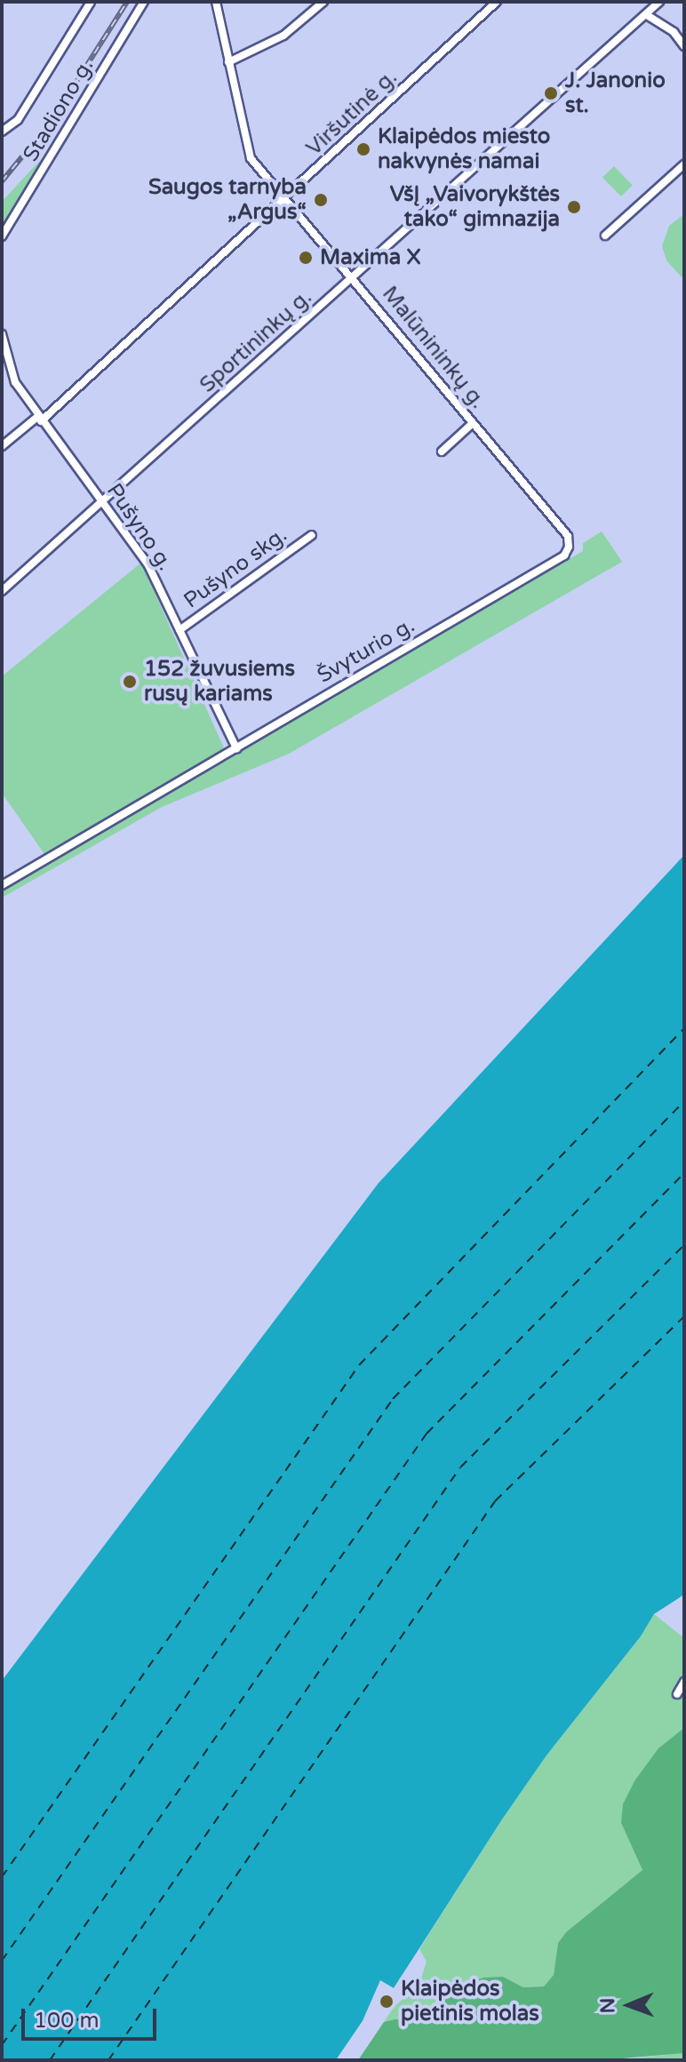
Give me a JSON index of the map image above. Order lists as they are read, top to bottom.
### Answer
{
  "streets": {
    "street": [
      "Stadiono g.",
      "Viršutinė g.",
      "Sportininkų g.",
      "Malūnininkų g.",
      "Pušyno g.",
      "Pušyno skg.",
      "Švyturio g."
    ]
  },
  "crossings": [
    ["Viršutinė g.", "Malūnininkų g."],
    ["Viršutinė g.", "Pušyno g."],
    ["Sportininkų g.", "Malūnininkų g."],
    ["Sportininkų g.", "Pušyno g."],
    ["Malūnininkų g.", "Švyturio g."],
    ["Pušyno g.", "Pušyno skg."],
    ["Pušyno g.", "Švyturio g."]
  ],
  "places": [
    "J. Janonio st.",
    "Klaipėdos miesto nakvynės namai",
    "Saugos tarnyba „Argus“",
    "VšĮ „Vaivorykštės tako“ gimnazija",
    "Maxima X",
    "152 žuvusiems rusų kariams",
    "Klaipėdos pietinis molas"
  ],
  "scale_bar": "100 m",
  "north": "left"
}
